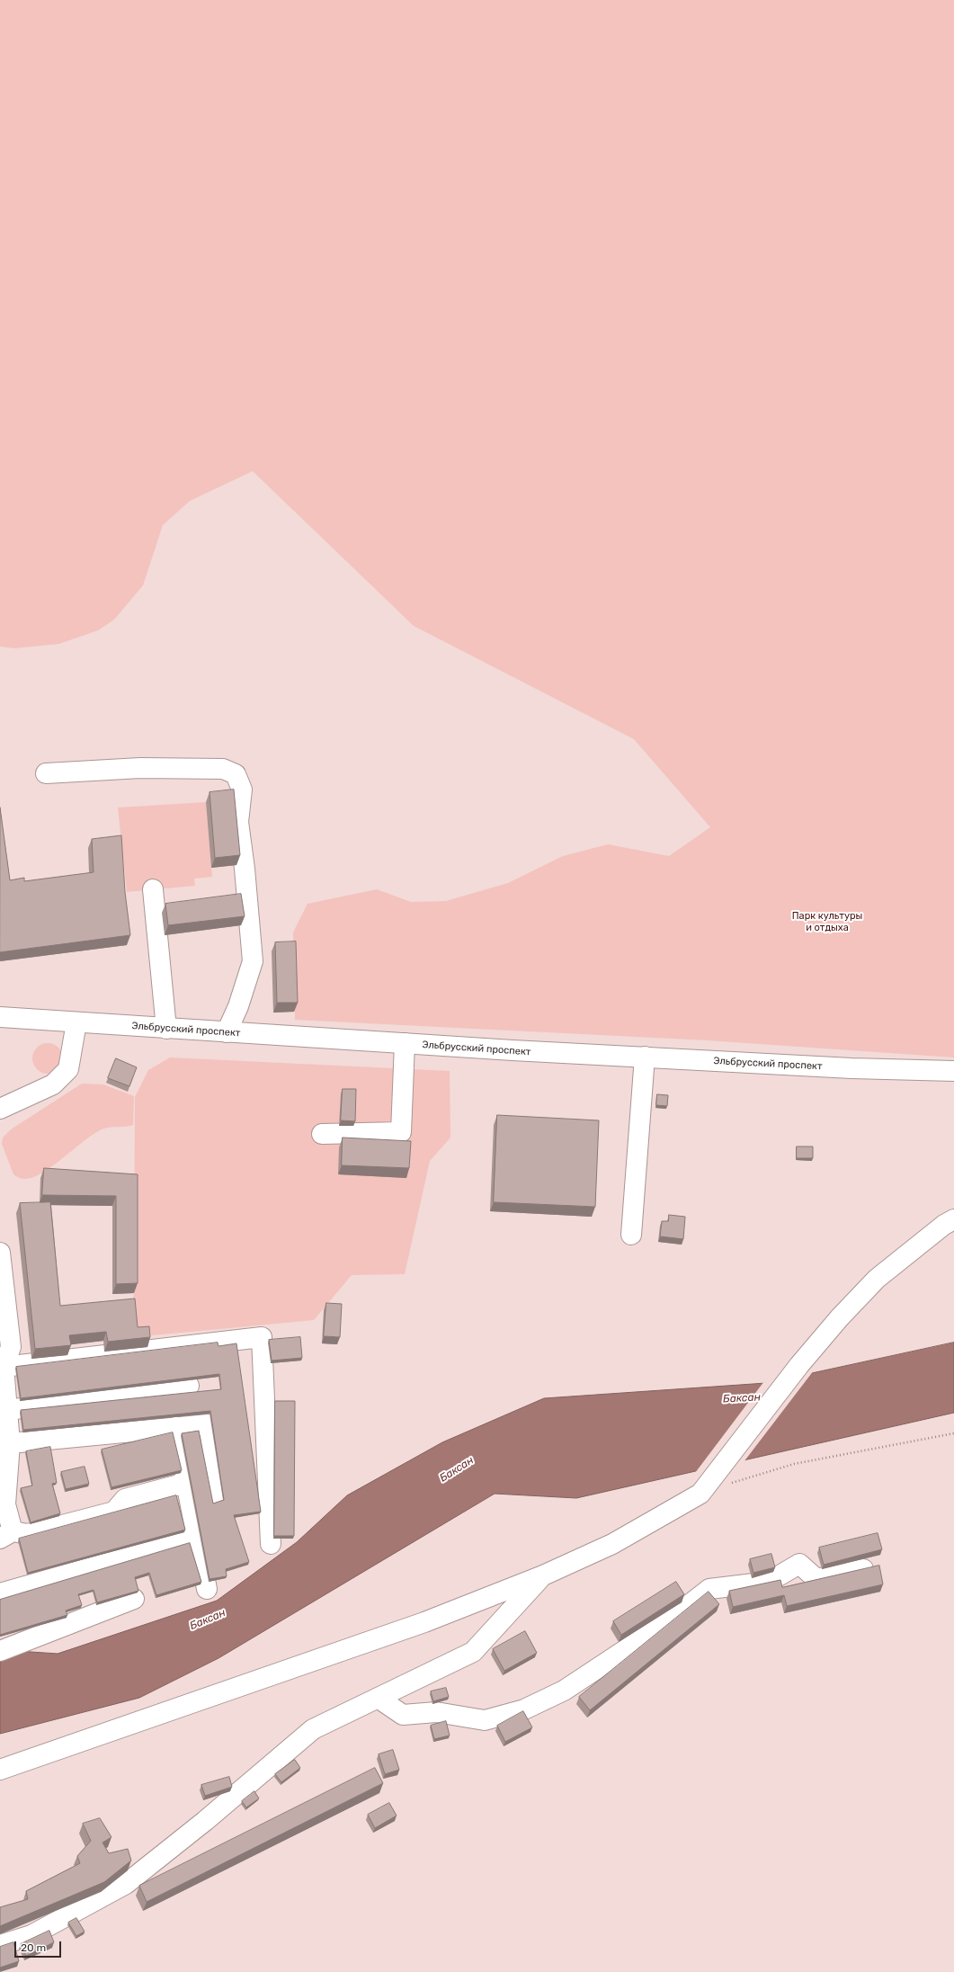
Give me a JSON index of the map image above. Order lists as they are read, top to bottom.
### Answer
{
  "streets": {
    "street": ["Эльбрусский проспект"]
  },
  "water": ["Баксан"],
  "parks": ["Парк культуры и отдыха"],
  "scale_bar": "20 m"
}
